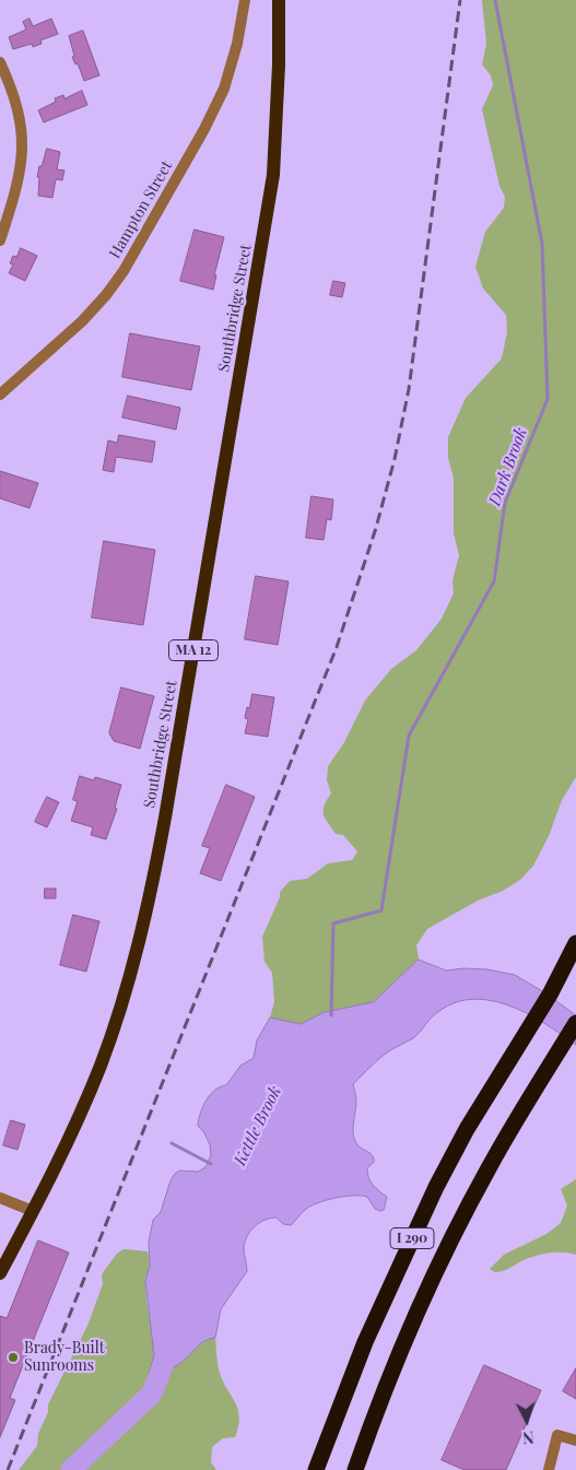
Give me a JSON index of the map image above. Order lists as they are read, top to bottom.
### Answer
{
  "streets": {
    "highway": ["I 290"],
    "main road": ["Southbridge Street", "MA 12"],
    "street": ["Hampton Street"]
  },
  "water": ["Dark Brook", "Kettle Brook"],
  "places": ["Brady-Built Sunrooms"],
  "north": "bottom"
}
